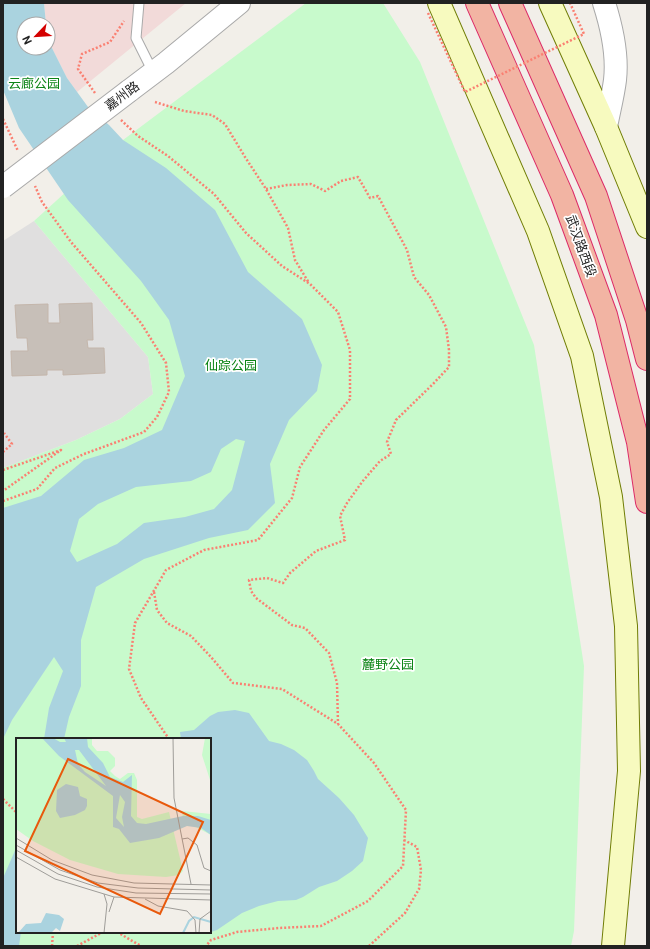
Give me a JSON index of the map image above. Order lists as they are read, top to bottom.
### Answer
{
  "streets": {
    "highway": ["武汉路西段"],
    "street": ["嘉州路"]
  },
  "parks": ["云廊公园", "仙踪公园", "麓野公园"],
  "north": "bottom left"
}
